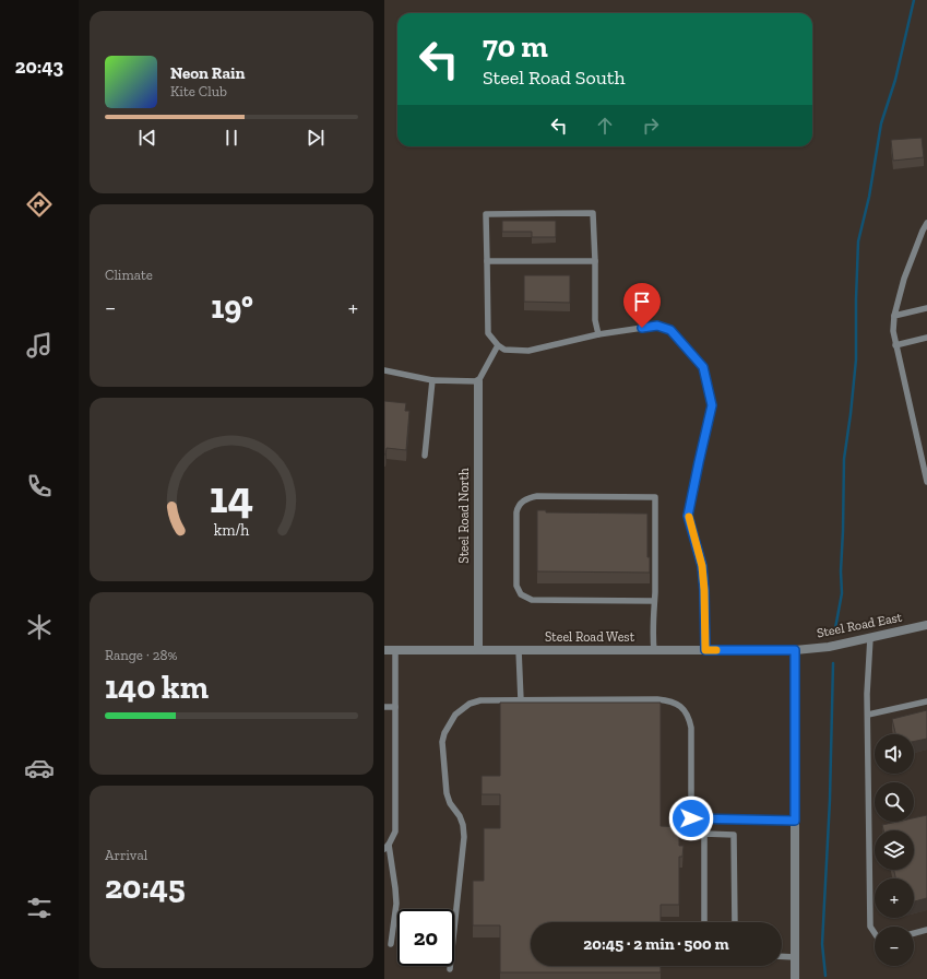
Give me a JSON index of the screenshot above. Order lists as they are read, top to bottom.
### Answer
{
  "streets": {
    "street": ["Steel Road North", "Steel Road East", "Steel Road West"]
  },
  "crossings": [
    ["Steel Road North", "Steel Road West"],
    ["Steel Road East", "Steel Road West"]
  ],
  "page": {
    "tabs": "20:43",
    "turn": ["70 m", "Steel Road South"],
    "song": ["Neon Rain", "Kite Club"],
    "tile": [
      "Climate",
      ["Range · 28%", "140 km"],
      ["Arrival", "20:45"]
    ],
    "heat": ["−", "19°", "+"],
    "map_buttons": ["+", "−"],
    "limit": "20",
    "trip": "20:45 · 2 min · 500 m",
    "gauge": ["14", "km/h"]
  }
}
